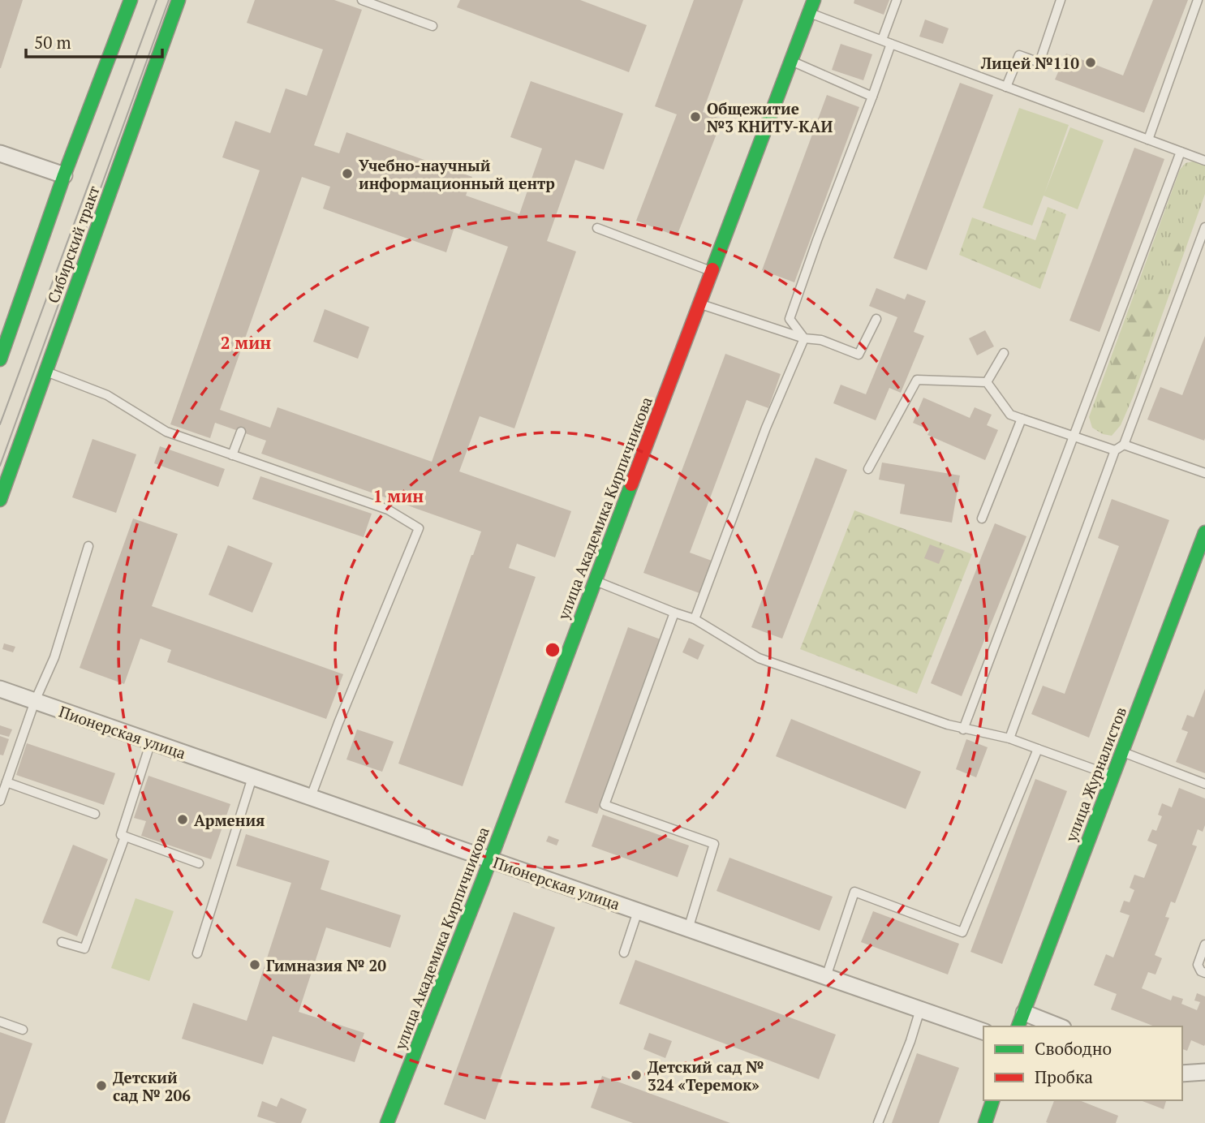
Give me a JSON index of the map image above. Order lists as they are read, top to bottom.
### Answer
{
  "streets": {
    "street": [
      "Сибирский тракт",
      "улица Академика Кирпичникова",
      "Пионерская улица",
      "улица Журналистов"
    ]
  },
  "crossings": [
    ["улица Академика Кирпичникова", "Пионерская улица"]
  ],
  "places": [
    "Лицей №110",
    "Общежитие №3 КНИТУ-КАИ",
    "Учебно-научный информационный центр",
    "Армения",
    "Гимназия № 20",
    "Детский сад № 324 «Теремок»",
    "Детский сад № 206"
  ],
  "legend": ["Свободно", "Пробка"],
  "scale_bar": "50 m",
  "rings": ["2 мин", "1 мин"]
}
